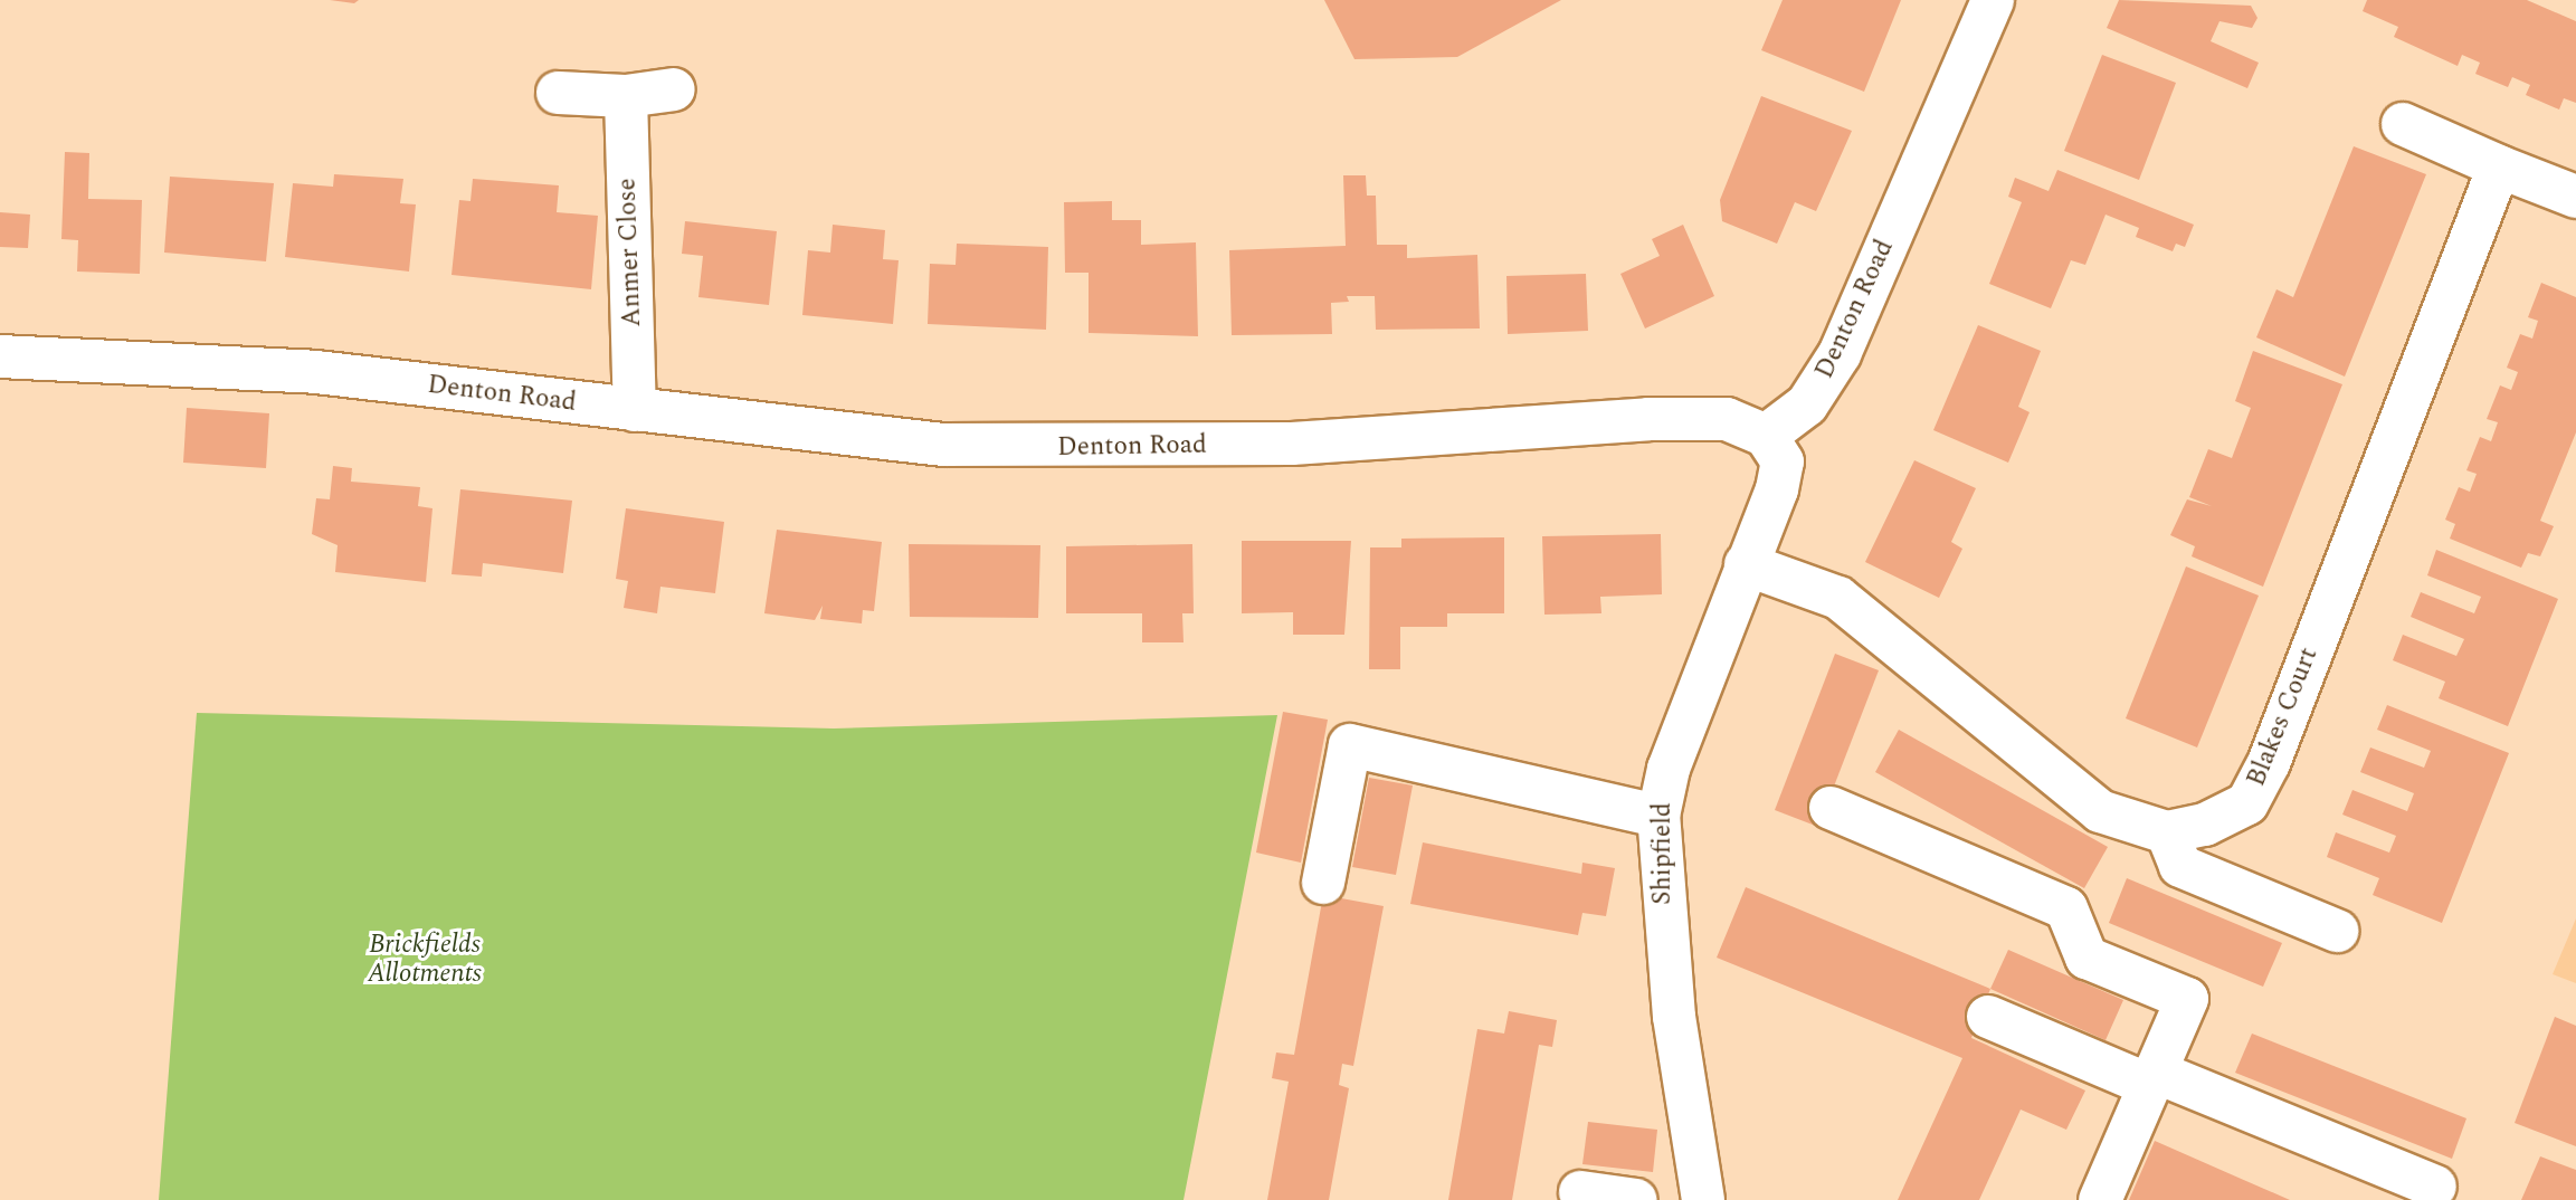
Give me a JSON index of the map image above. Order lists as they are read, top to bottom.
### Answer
{
  "streets": {
    "street": [
      "Anmer Close",
      "Denton Road",
      "Blakes Court",
      "Shipfield"
    ]
  },
  "crossings": [
    ["Anmer Close", "Denton Road"],
    ["Denton Road", "Shipfield"]
  ],
  "parks": ["Brickfields Allotments"]
}
